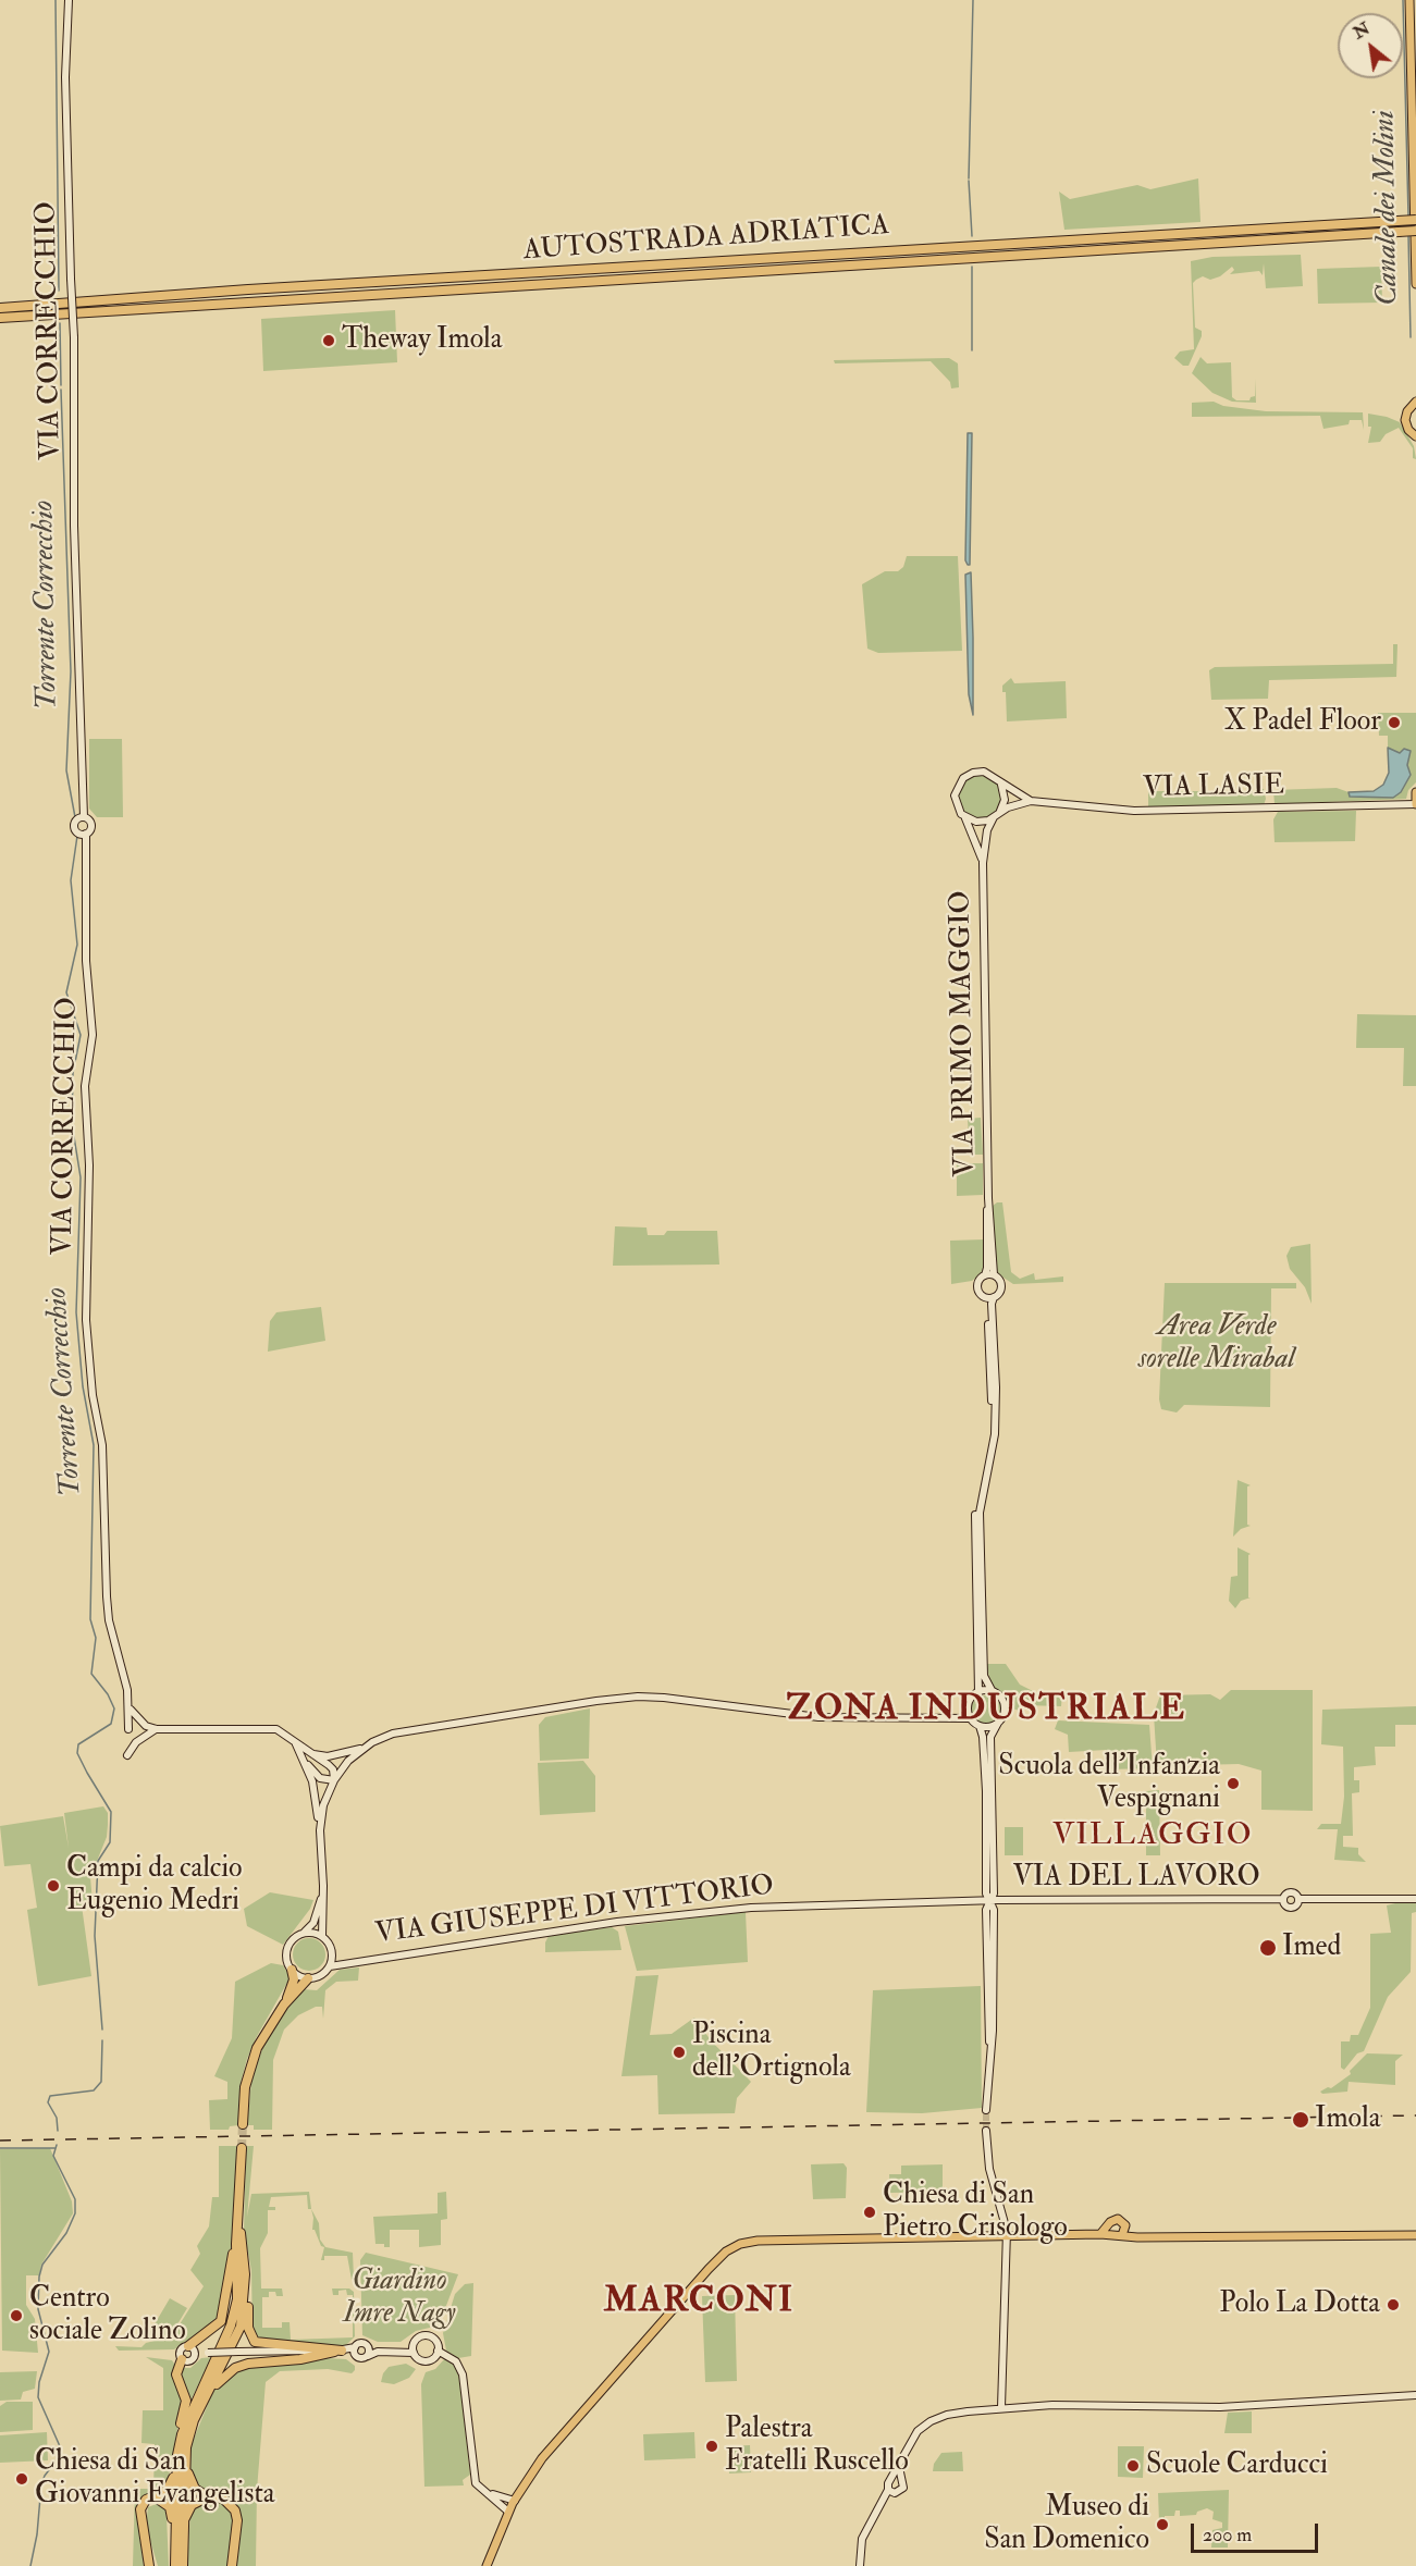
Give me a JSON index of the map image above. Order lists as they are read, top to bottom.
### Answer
{
  "streets": {
    "highway": ["AUTOSTRADA ADRIATICA"],
    "street": [
      "VIA CORRECCHIO",
      "VIA LASIE",
      "VIA PRIMO MAGGIO",
      "VIA DEL LAVORO",
      "VIA GIUSEPPE DI VITTORIO"
    ]
  },
  "crossings": [
    ["VIA LASIE", "VIA PRIMO MAGGIO"],
    ["VIA PRIMO MAGGIO", "VIA DEL LAVORO"],
    ["VIA PRIMO MAGGIO", "VIA GIUSEPPE DI VITTORIO"],
    ["VIA DEL LAVORO", "VIA GIUSEPPE DI VITTORIO"]
  ],
  "districts": ["ZONA INDUSTRIALE", "VILLAGGIO", "MARCONI"],
  "water": ["Canale dei Molini", "Torrente Correcchio"],
  "parks": ["Area Verde sorelle Mirabal", "Giardino Imre Nagy"],
  "places": [
    "Theway Imola",
    "X Padel Floor",
    "Scuola dell'Infanzia Vespignani",
    "Campi da calcio Eugenio Medri",
    "Imed",
    "Piscina dell'Ortignola",
    "Imola",
    "Chiesa di San Pietro Crisologo",
    "Polo La Dotta",
    "Centro sociale Zolino",
    "Palestra Fratelli Ruscello",
    "Scuole Carducci",
    "Chiesa di San Giovanni Evangelista",
    "Museo di San Domenico"
  ],
  "scale_bar": "200 m",
  "north": "top left"
}
